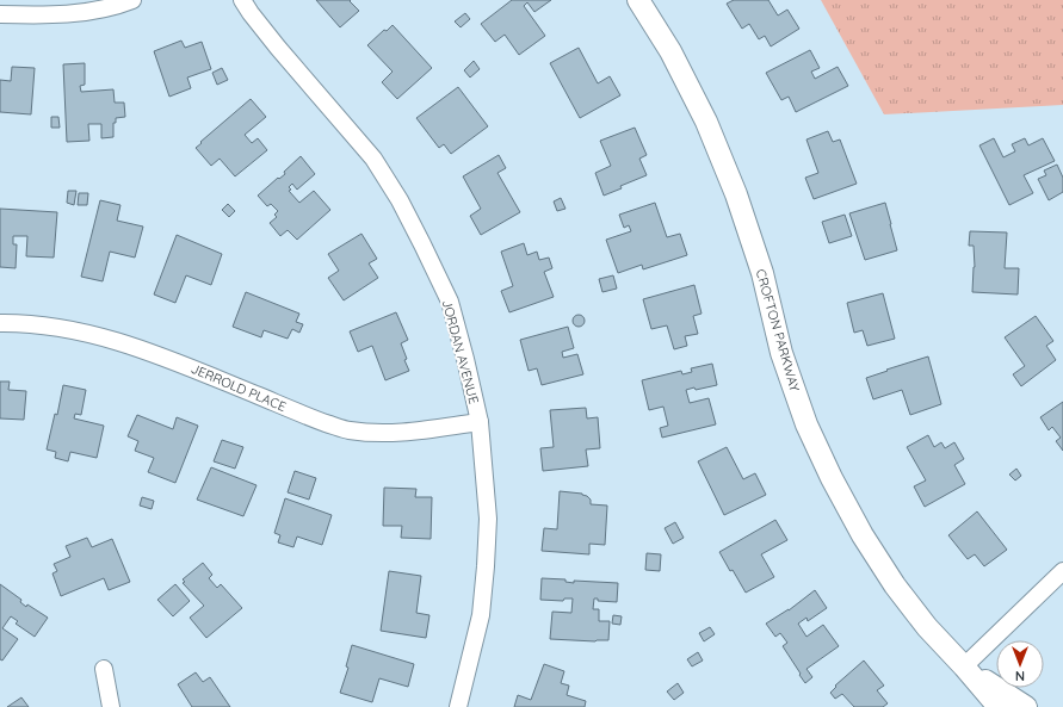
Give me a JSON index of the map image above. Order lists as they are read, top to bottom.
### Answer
{
  "streets": {
    "street": ["CROFTON PARKWAY", "JORDAN AVENUE", "JERROLD PLACE"]
  },
  "crossings": [
    ["JORDAN AVENUE", "JERROLD PLACE"]
  ],
  "north": "bottom"
}
